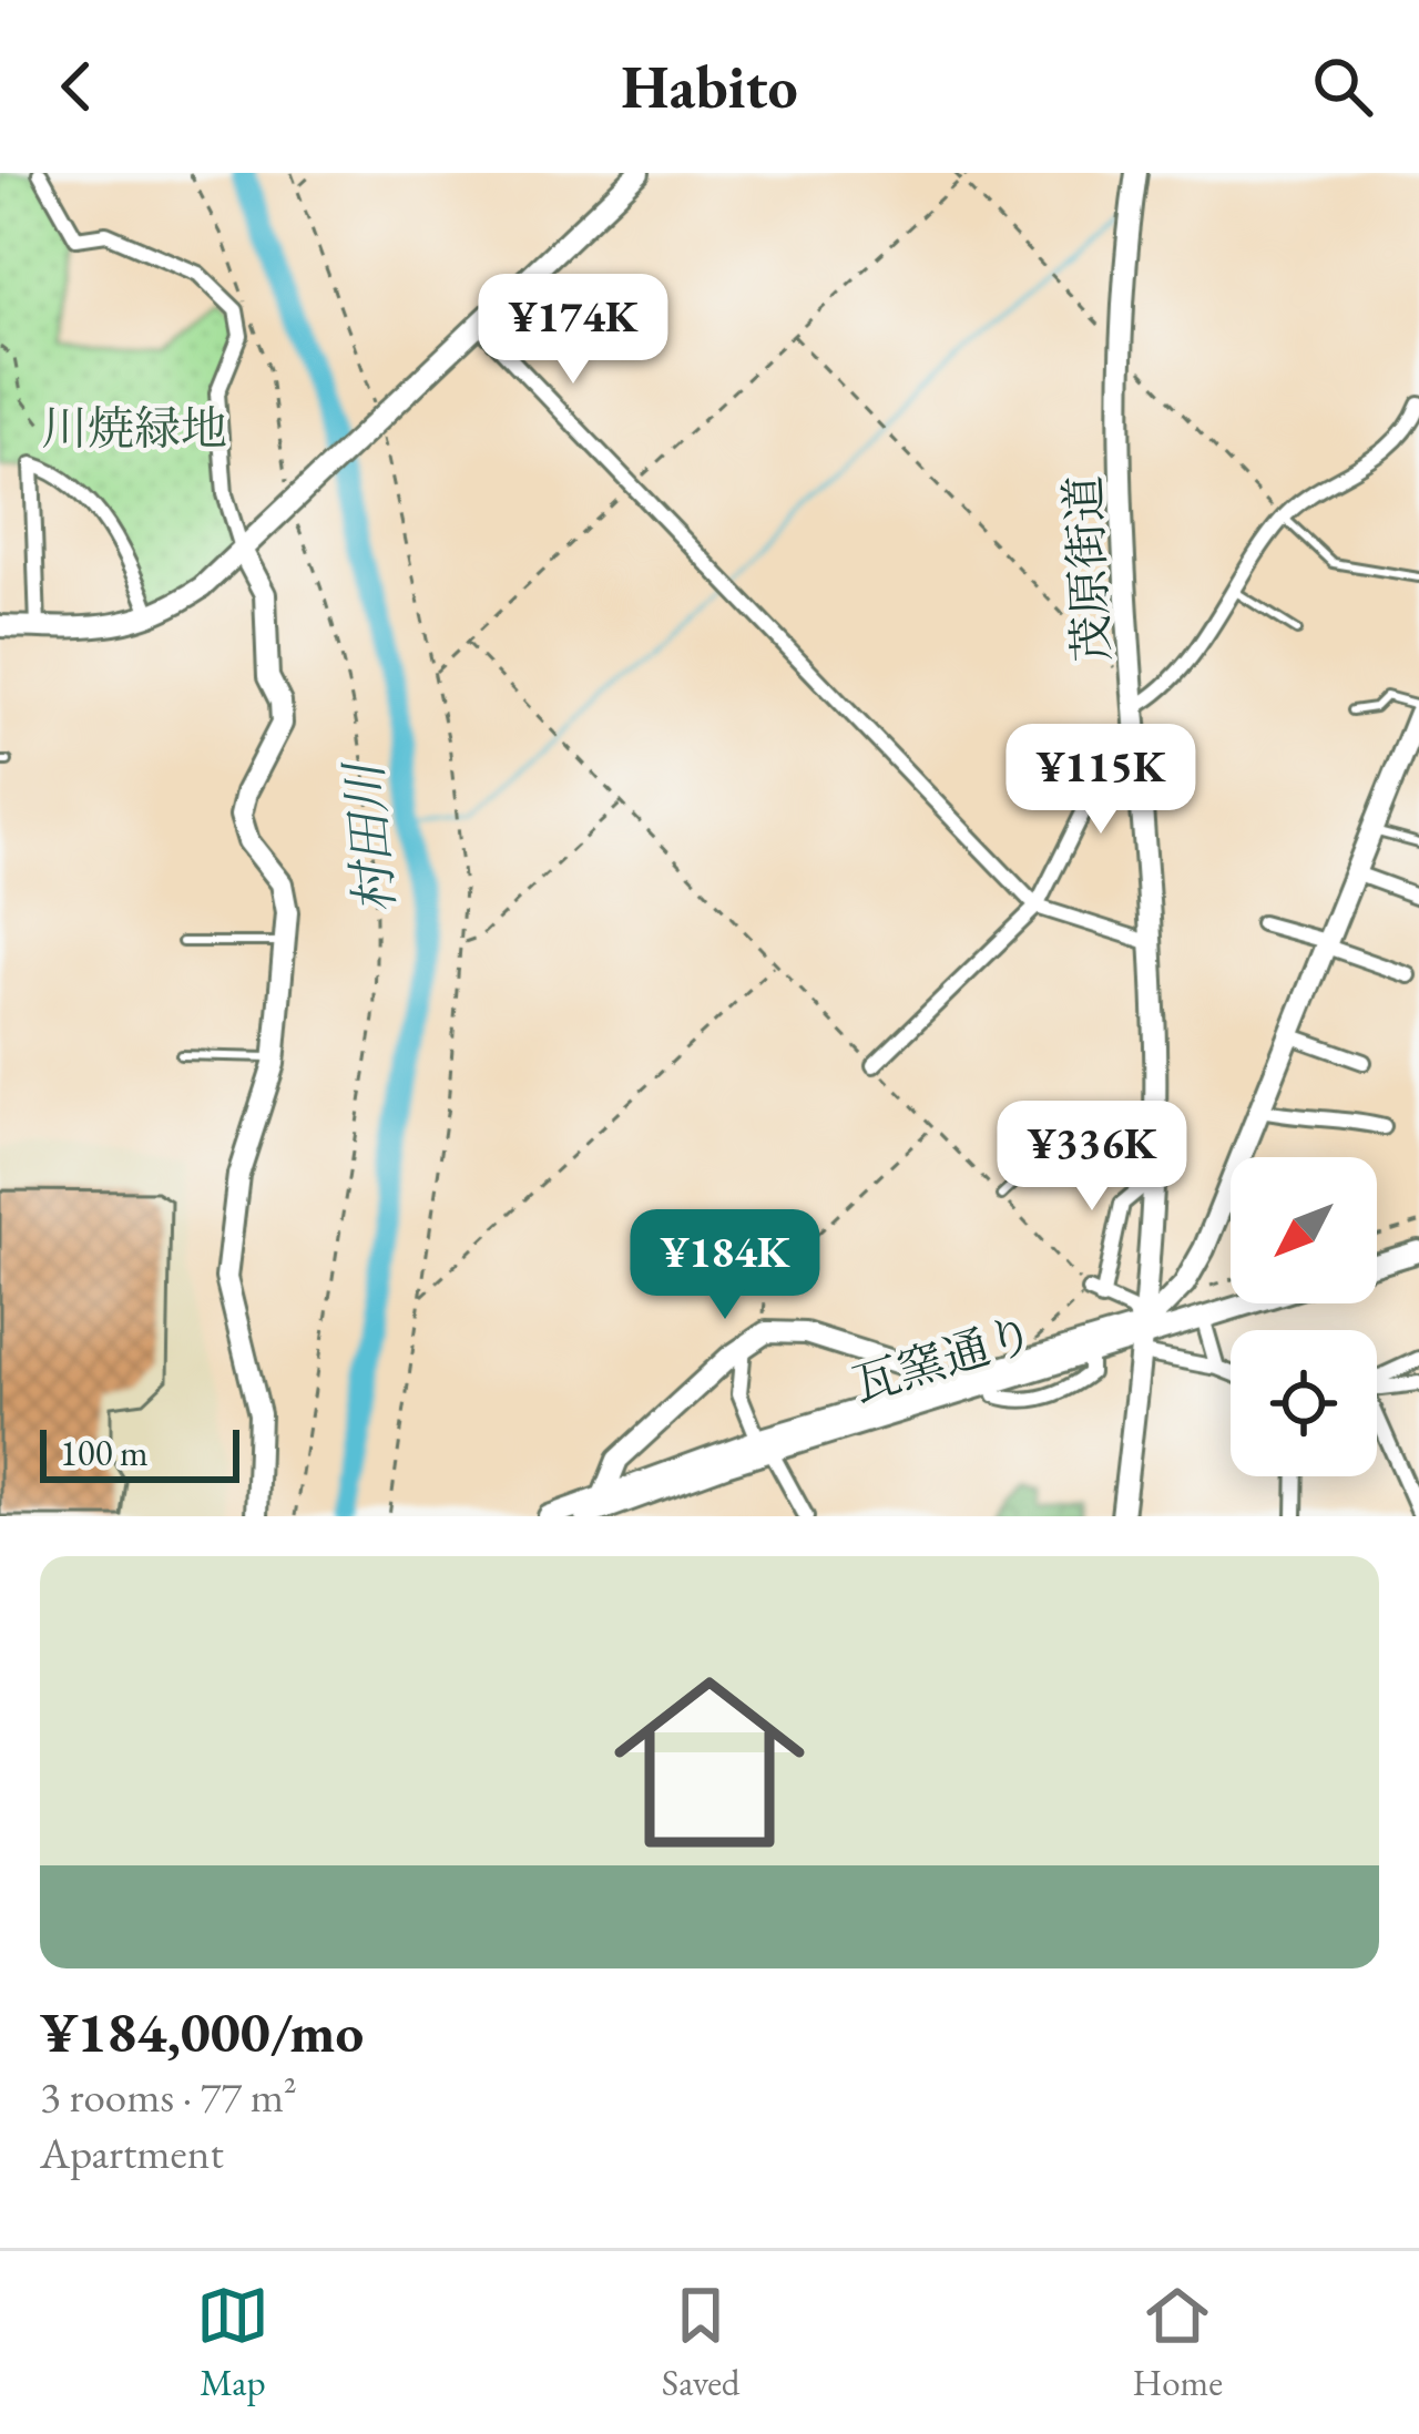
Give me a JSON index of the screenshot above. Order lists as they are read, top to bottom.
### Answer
{
  "streets": {
    "street": ["茂原街道", "瓦窯通り"]
  },
  "crossings": [
    ["茂原街道", "瓦窯通り"]
  ],
  "water": ["村田川"],
  "parks": ["川焼緑地"],
  "scale_bar": "100 m",
  "north": "bottom left",
  "page": {
    "header": "Habito",
    "price": [
      "¥174K",
      "¥115K",
      "¥336K",
      "¥184K"
    ],
    "scale": "100 m",
    "list": [
      {
        "name": "¥184,000/mo",
        "note": "3 rooms · 77 m² · Apartment"
      }
    ],
    "tabs": ["Map", "Saved", "Home"]
  }
}
